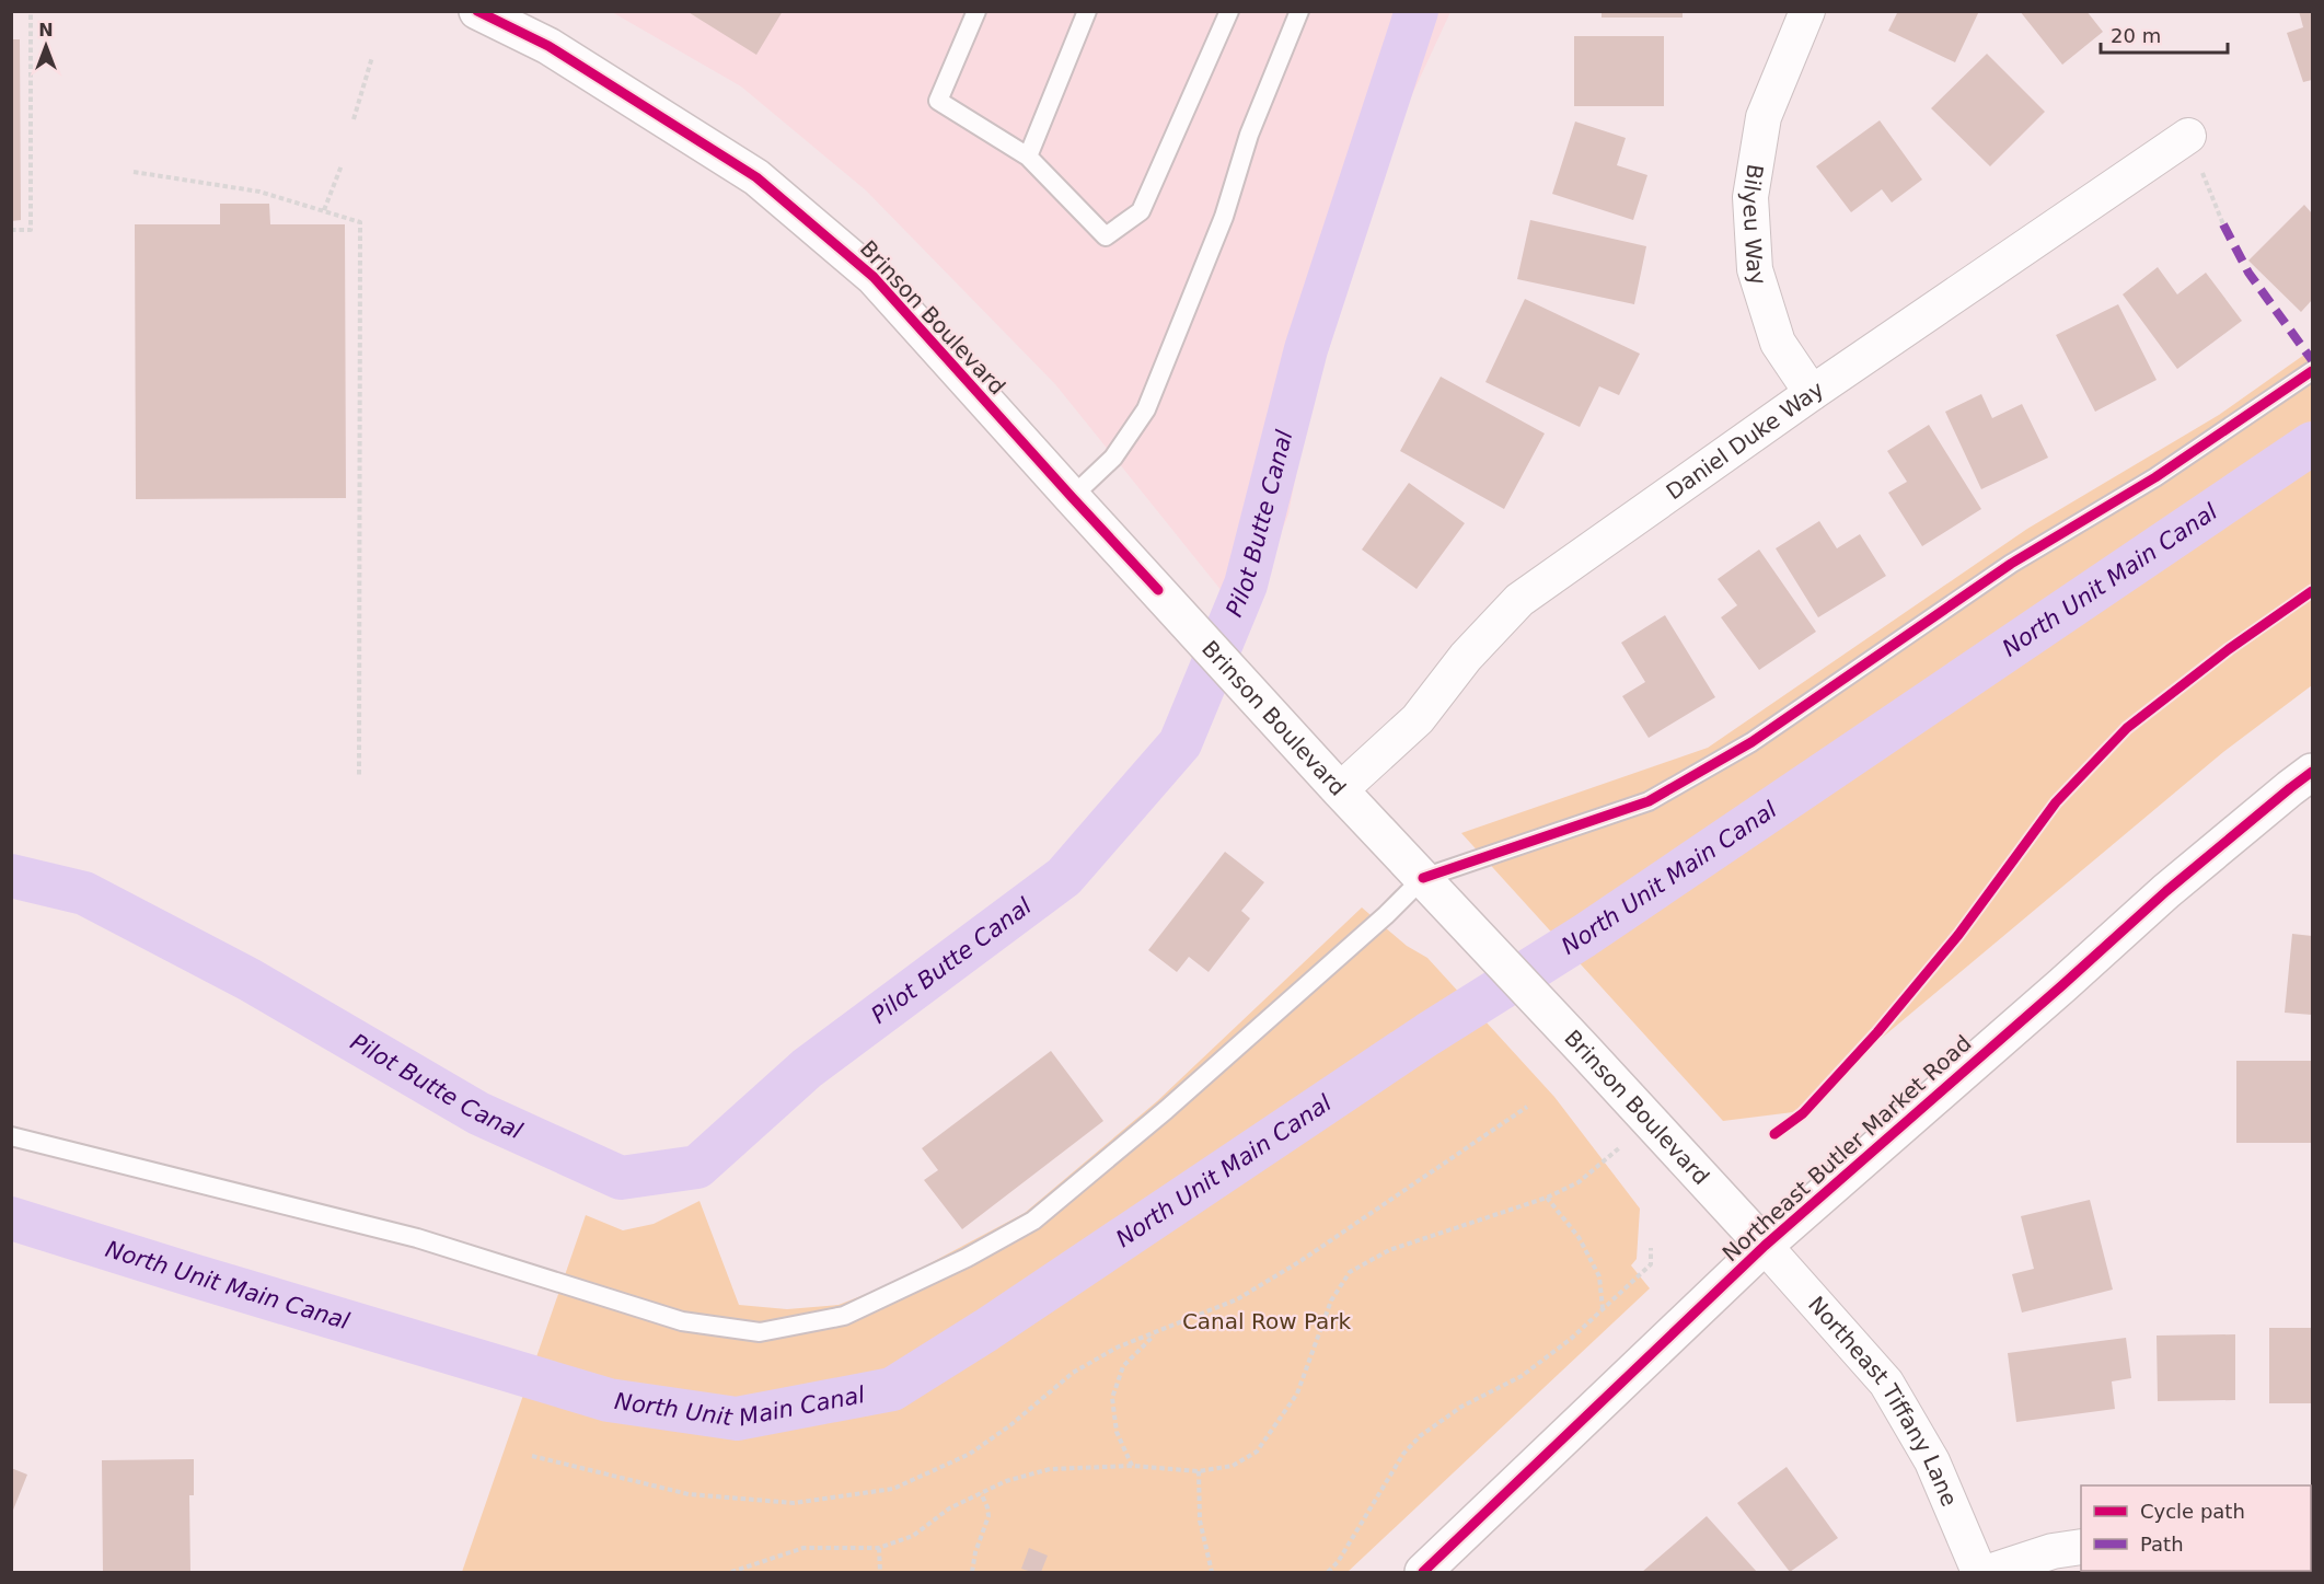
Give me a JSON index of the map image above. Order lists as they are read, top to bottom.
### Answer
{
  "streets": {
    "street": [
      "Bilyeu Way",
      "Brinson Boulevard",
      "Daniel Duke Way",
      "Northeast Butler Market Road",
      "Northeast Tiffany Lane"
    ]
  },
  "crossings": [
    ["Bilyeu Way", "Daniel Duke Way"],
    ["Brinson Boulevard", "Daniel Duke Way"],
    ["Brinson Boulevard", "Northeast Butler Market Road"],
    ["Brinson Boulevard", "Northeast Tiffany Lane"],
    ["Northeast Butler Market Road", "Northeast Tiffany Lane"]
  ],
  "water": ["Pilot Butte Canal", "North Unit Main Canal"],
  "parks": ["Canal Row Park"],
  "legend": ["Cycle path", "Path"],
  "scale_bar": "20 m",
  "north": "top"
}
